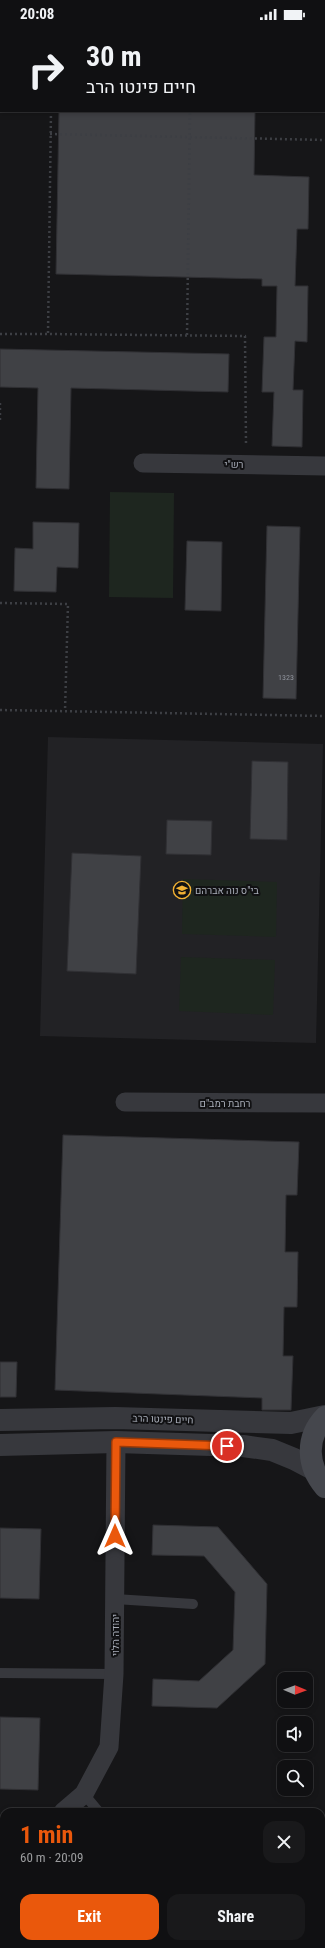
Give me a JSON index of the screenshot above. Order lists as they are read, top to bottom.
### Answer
{
  "streets": {
    "street": [
      "רש\"י",
      "רחבת רמב\"ם",
      "חיים פינטו הרב",
      "יהודה הלוי"
    ]
  },
  "places": {
    "school or university": ["בי\"ס נוה אברהם"]
  },
  "house_numbers": ["1323"],
  "north": "right",
  "page": {
    "status": "20:08",
    "turn": ["30 m", "חיים פינטו הרב"],
    "heading": ["1 min", "60 m · 20:09"],
    "buttons": ["Exit", "Share"]
  }
}
